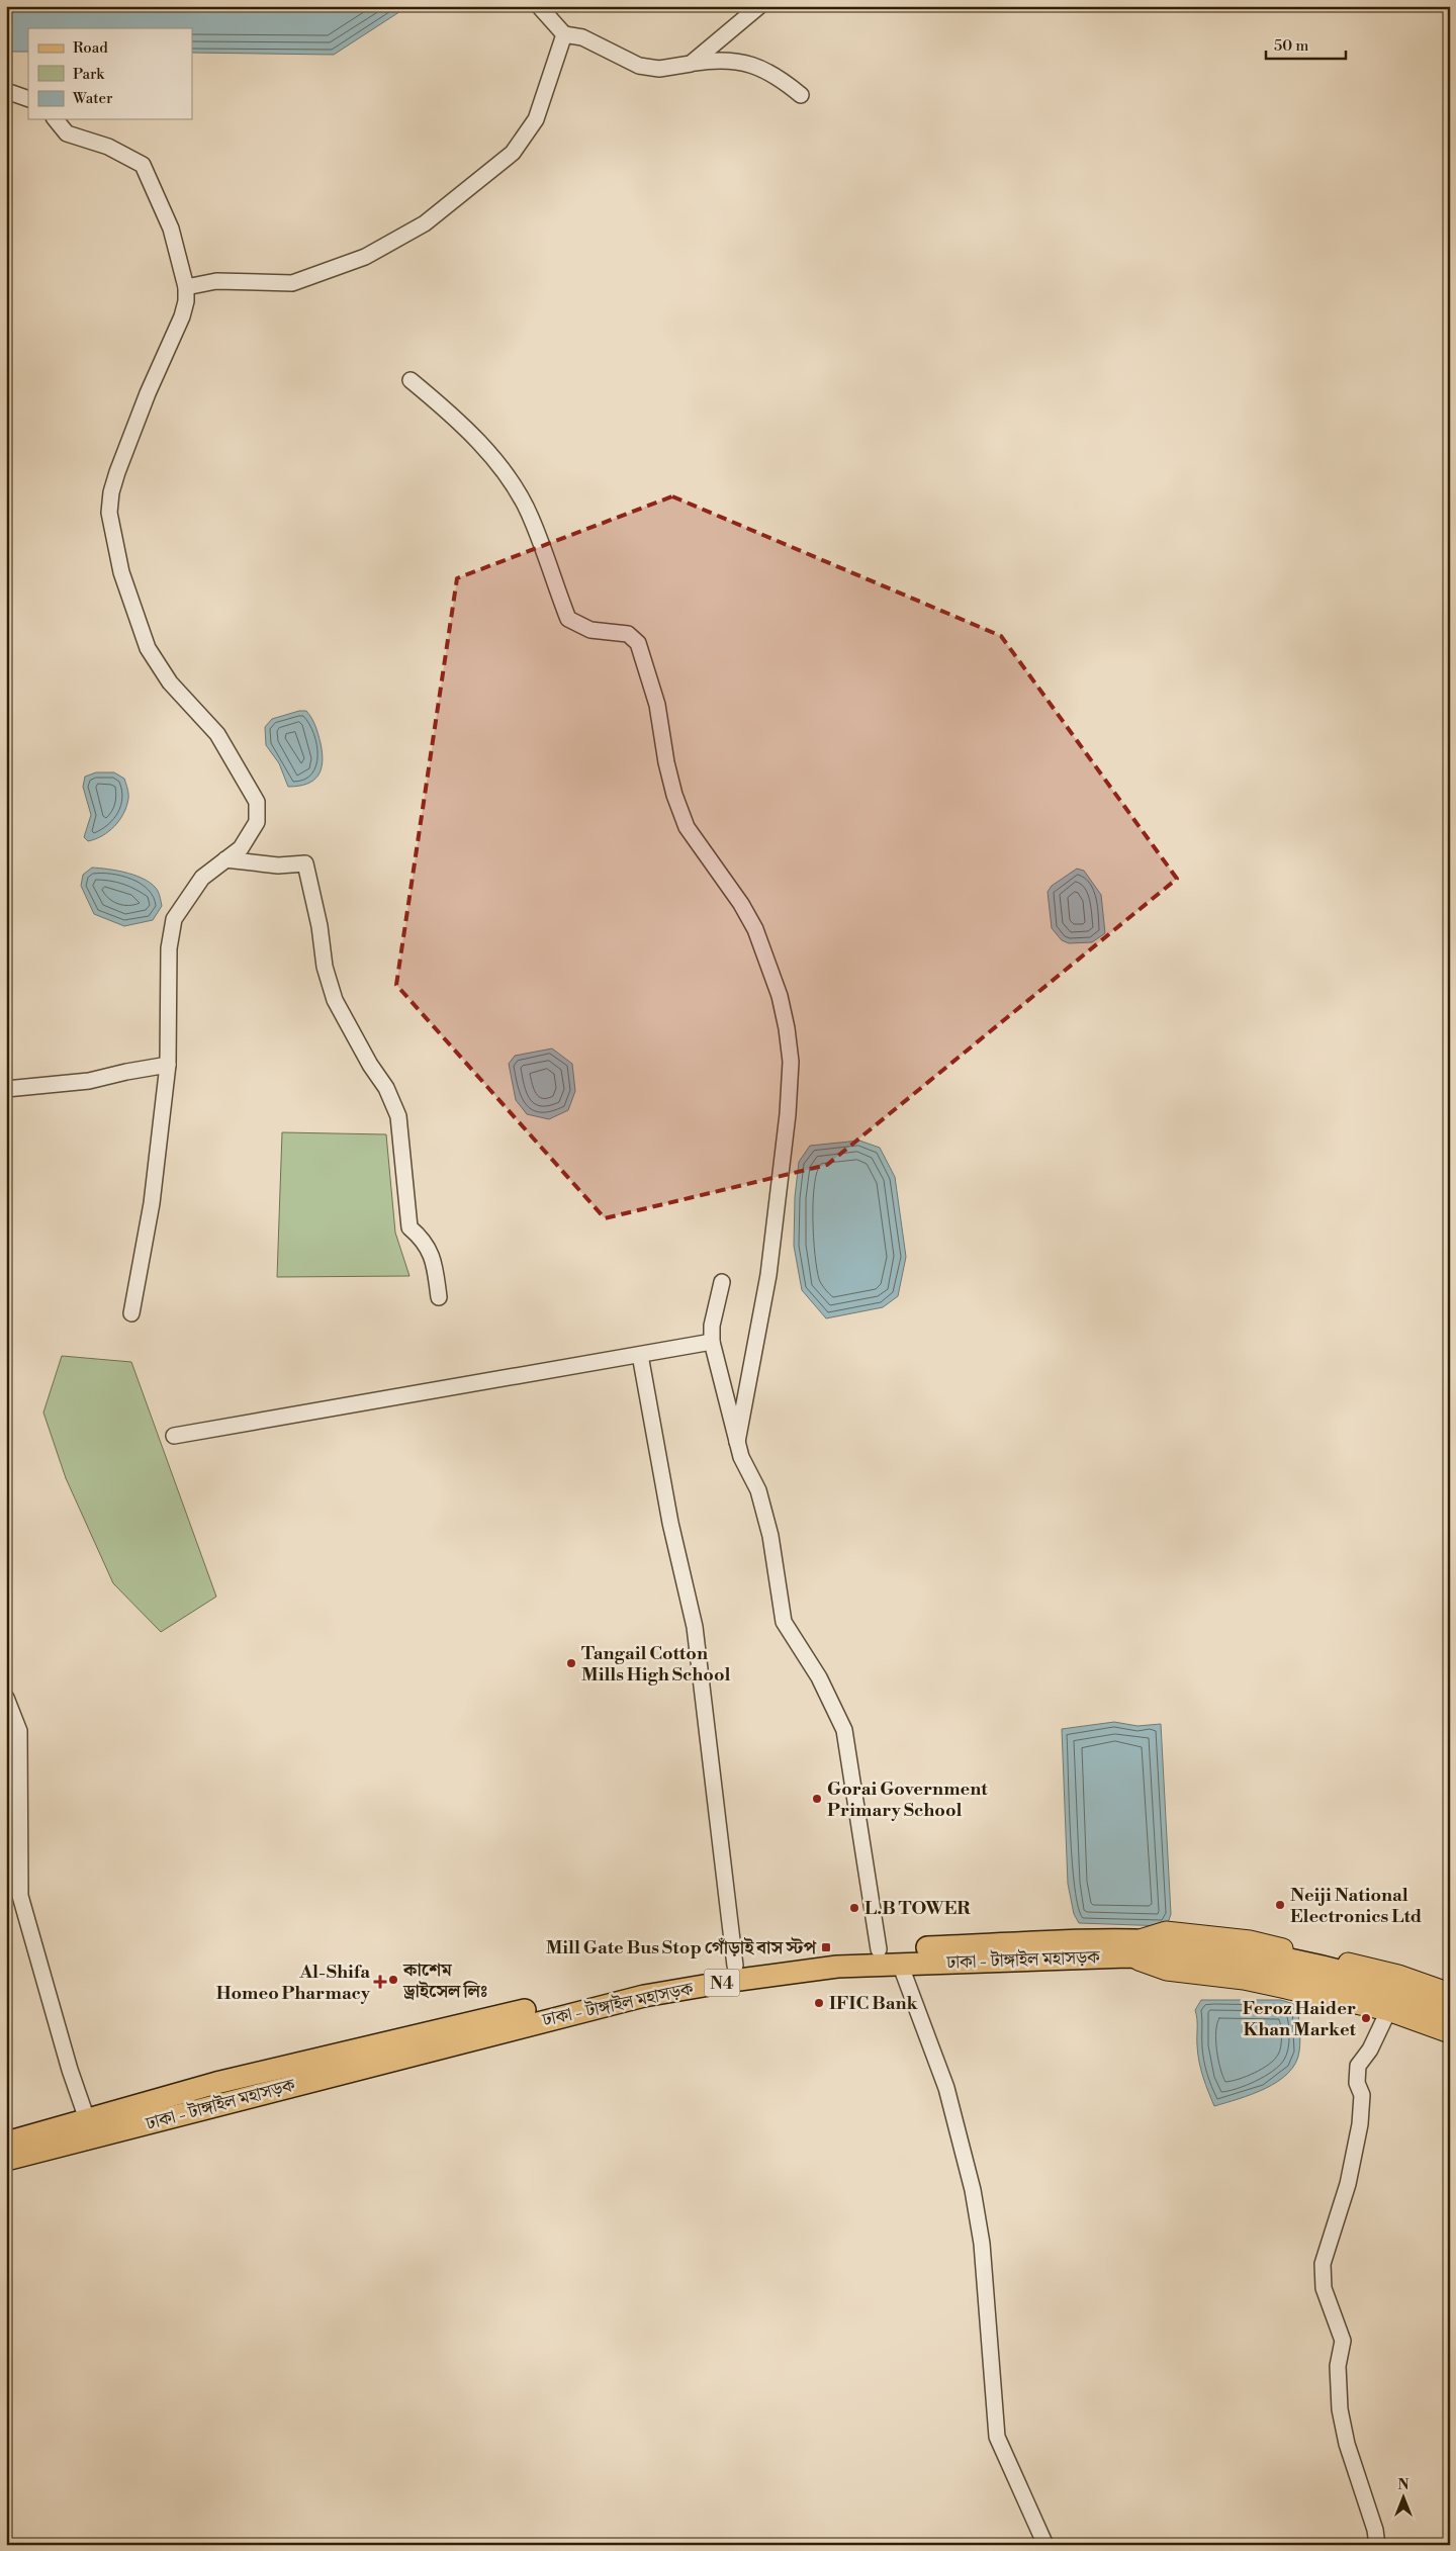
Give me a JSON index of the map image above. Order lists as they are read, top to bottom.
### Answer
{
  "streets": {
    "highway": ["ঢাকা - টাঙ্গাইল মহাসড়ক", "N4"]
  },
  "places": {
    "other": [
      "Tangail Cotton Mills High School",
      "Gorai Government Primary School",
      "Neiji National Electronics Ltd",
      "L.B TOWER",
      "কাশেম ড্রাইসেল লিঃ",
      "IFIC Bank",
      "Feroz Haider Khan Market"
    ],
    "transit": ["Mill Gate Bus Stop গোঁড়াই বাস স্টপ"],
    "health": ["Al-Shifa Homeo Pharmacy"]
  },
  "legend": ["Road", "Park", "Water"],
  "scale_bar": "50 m",
  "north": "top"
}
